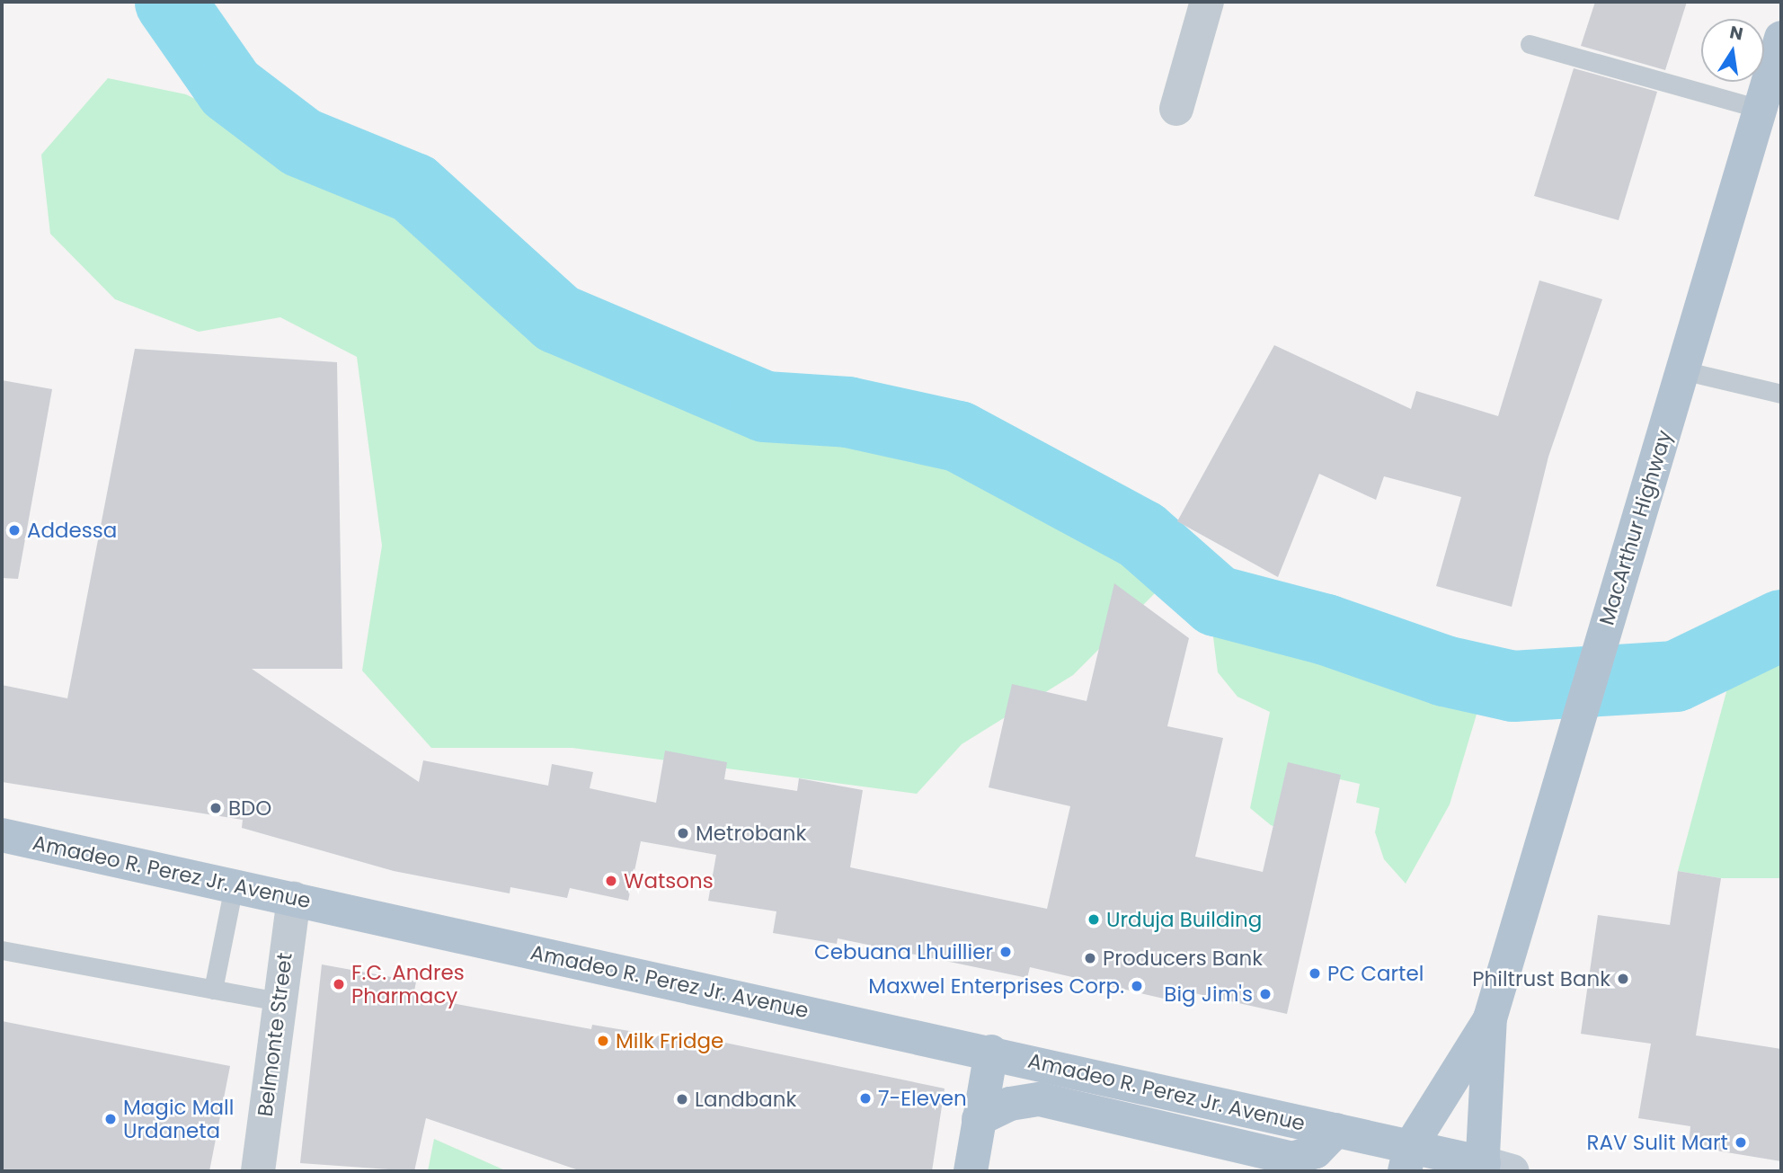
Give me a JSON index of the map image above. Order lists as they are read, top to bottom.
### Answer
{
  "streets": {
    "main road": ["MacArthur Highway", "Amadeo R. Perez Jr. Avenue"],
    "street": ["Belmonte Street"]
  },
  "crossings": [
    ["MacArthur Highway", "Amadeo R. Perez Jr. Avenue"],
    ["Amadeo R. Perez Jr. Avenue", "Belmonte Street"]
  ],
  "places": [
    "Addessa",
    "BDO",
    "Metrobank",
    "Watsons",
    "Urduja Building",
    "Cebuana Lhuillier",
    "Producers Bank",
    "PC Cartel",
    "Philtrust Bank",
    "F.C. Andres Pharmacy",
    "Maxwel Enterprises Corp.",
    "Big Jim's",
    "Milk Fridge",
    "7-Eleven",
    "Landbank",
    "Magic Mall Urdaneta",
    "RAV Sulit Mart"
  ],
  "north": "top"
}
